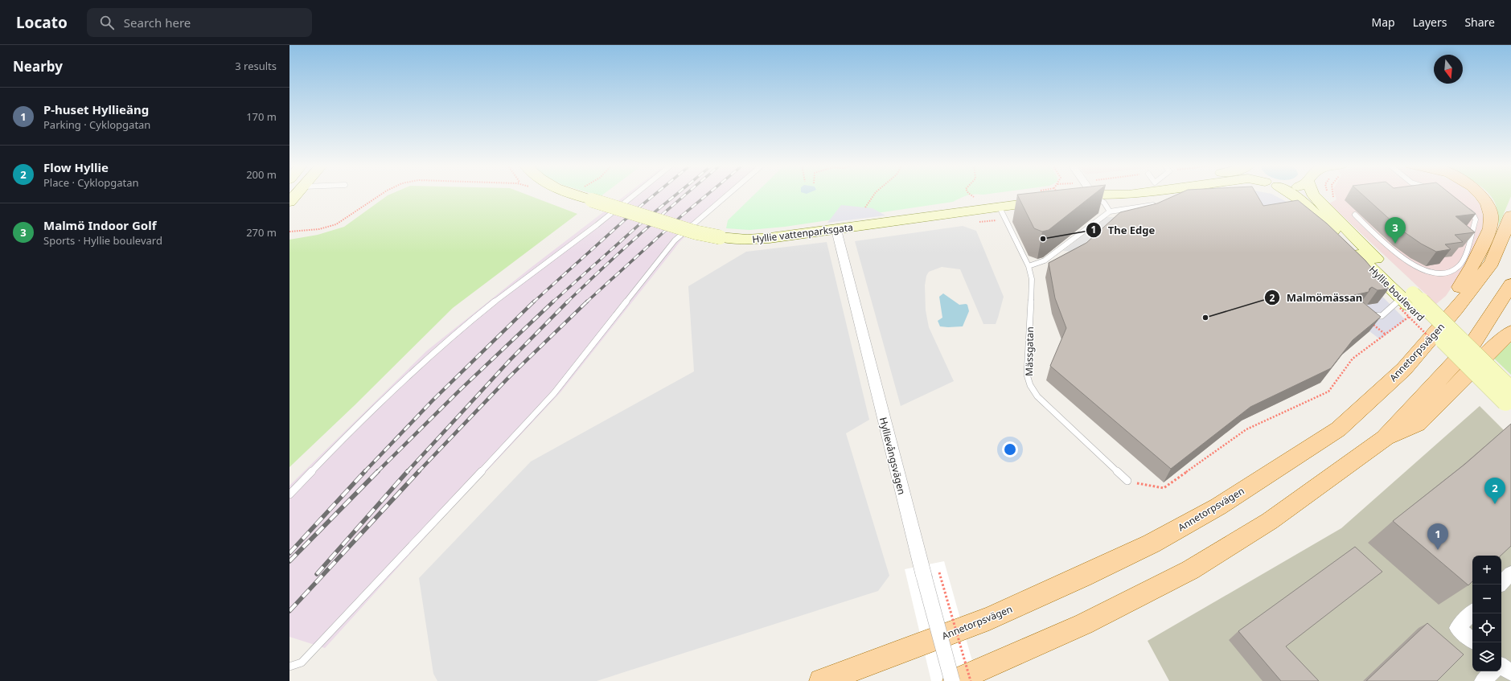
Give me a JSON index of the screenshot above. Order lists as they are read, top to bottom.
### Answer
{
  "streets": {
    "main road": ["Annetorpsvägen"],
    "street": ["Hyllie vattenparksgata", "Hyllie boulevard", "Hyllievångsvägen"],
    "lane": ["Mässgatan"]
  },
  "crossings": [
    ["Hyllie vattenparksgata", "Mässgatan"],
    ["Hyllie vattenparksgata", "Hyllievångsvägen"]
  ],
  "places": ["The Edge", "Malmömässan"],
  "north": "bottom",
  "page": {
    "header": "Locato",
    "search": "Search here",
    "nav": ["Map", "Layers", "Share"],
    "heading": ["Nearby", "3 results"],
    "list": [
      {
        "mark": "1",
        "name": "P-huset Hyllieäng",
        "note": "Parking · Cyklopgatan",
        "value": "170 m"
      },
      {
        "mark": "2",
        "name": "Flow Hyllie",
        "note": "Place · Cyklopgatan",
        "value": "200 m"
      },
      {
        "mark": "3",
        "name": "Malmö Indoor Golf",
        "note": "Sports · Hyllie boulevard",
        "value": "270 m"
      }
    ],
    "pins": ["3", "2", "1"],
    "map_buttons": ["+", "−"]
  }
}
